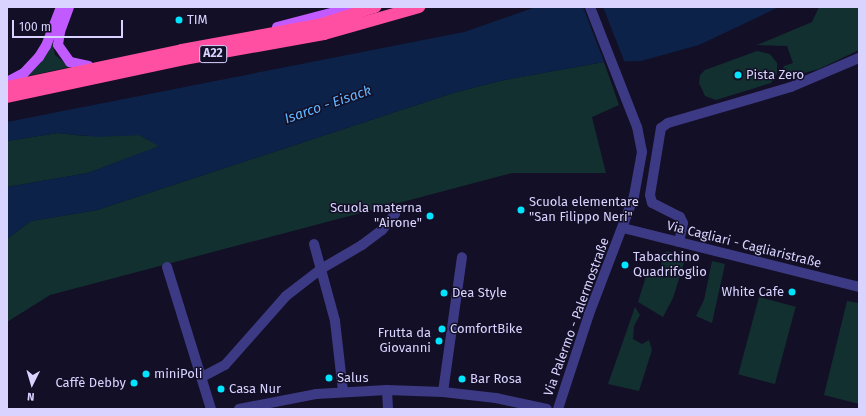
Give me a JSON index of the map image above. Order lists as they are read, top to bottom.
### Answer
{
  "streets": {
    "highway": ["A22"],
    "street": ["Via Cagliari - Cagliaristraße", "Via Palermo - Palermostraße"]
  },
  "crossings": [
    ["Via Cagliari - Cagliaristraße", "Via Palermo - Palermostraße"]
  ],
  "water": ["Isarco - Eisack"],
  "places": [
    "TIM",
    "Pista Zero",
    "Scuola elementare \"San Filippo Neri\"",
    "Scuola materna \"Airone\"",
    "Tabacchino Quadrifoglio",
    "White Cafe",
    "Dea Style",
    "ComfortBike",
    "Frutta da Giovanni",
    "miniPoli",
    "Salus",
    "Bar Rosa",
    "Caffè Debby",
    "Casa Nur"
  ],
  "scale_bar": "100 m",
  "north": "bottom"
}
